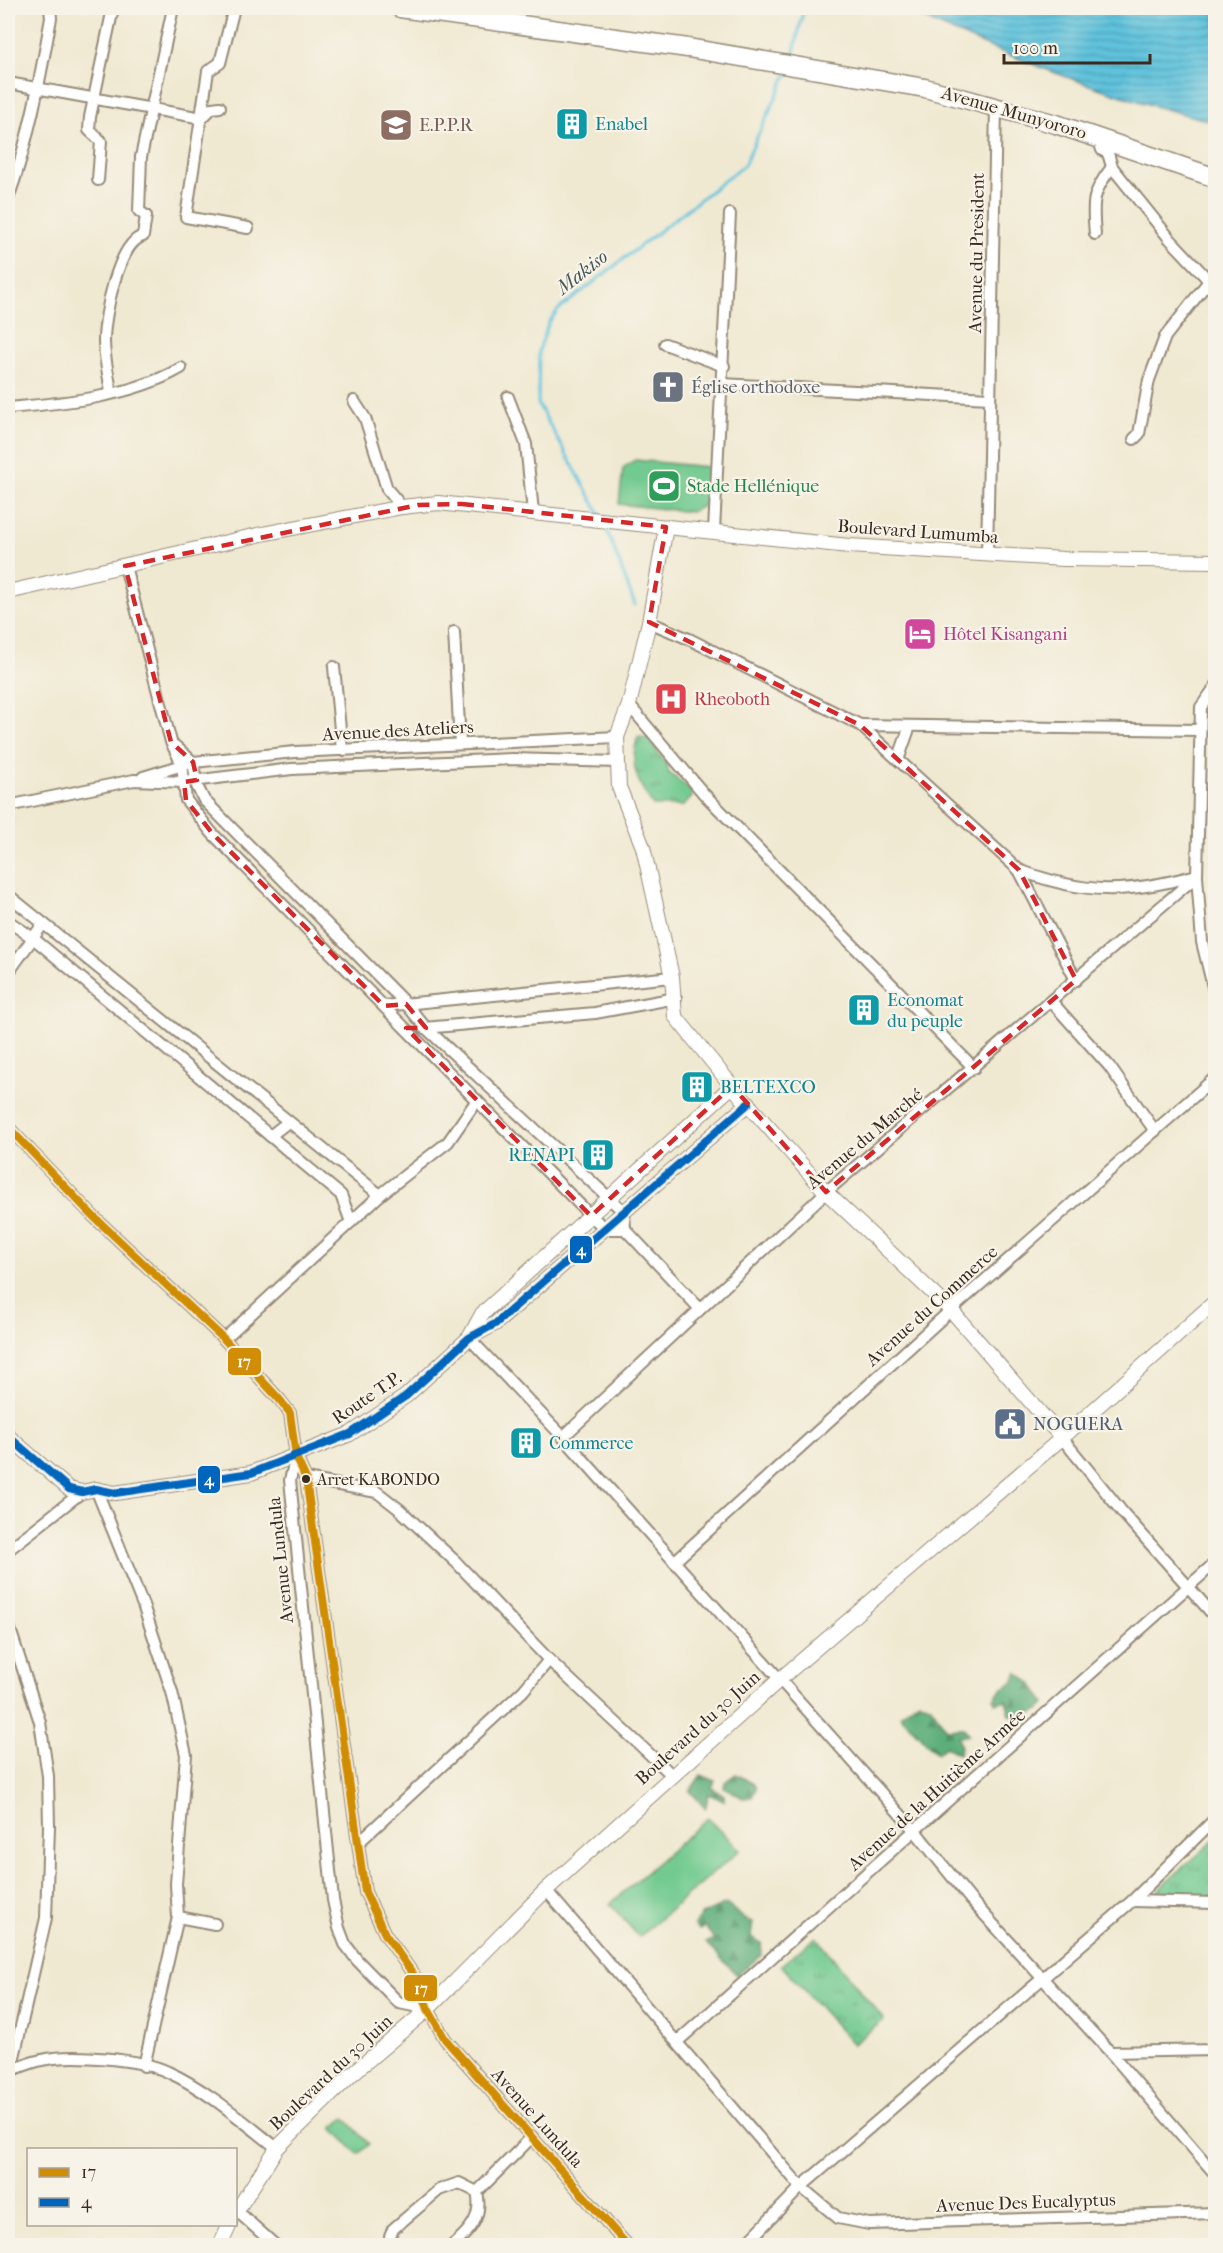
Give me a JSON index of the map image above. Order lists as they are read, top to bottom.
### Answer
{
  "streets": {
    "highway": ["Avenue Munyororo"],
    "street": [
      "Avenue du President",
      "Boulevard Lumumba",
      "Avenue des Ateliers",
      "Avenue du Marché",
      "Avenue du Commerce",
      "Route T.P.",
      "Avenue Lundula",
      "Boulevard du 30 Juin",
      "Avenue de la Huitième Armée",
      "Avenue Des Eucalyptus"
    ]
  },
  "crossings": [
    ["Avenue Munyororo", "Avenue du President"],
    ["Avenue du President", "Boulevard Lumumba"],
    ["Route T.P.", "Avenue Lundula"],
    ["Avenue Lundula", "Boulevard du 30 Juin"]
  ],
  "water": ["Makiso"],
  "places": {
    "building": [
      "Enabel",
      "Economat du peuple",
      "BELTEXCO",
      "RENAPI",
      "Commerce"
    ],
    "school or university": ["E.P.P.R"],
    "church": ["Église orthodoxe"],
    "sports": ["Stade Hellénique"],
    "hotel": ["Hôtel Kisangani"],
    "hospital": ["Rheoboth"],
    "public building": ["NOGUERA"],
    "other": ["Arret KABONDO"]
  },
  "lines": ["transit line 4", "transit line 17"],
  "legend": ["17", "4"],
  "scale_bar": "100 m"
}
